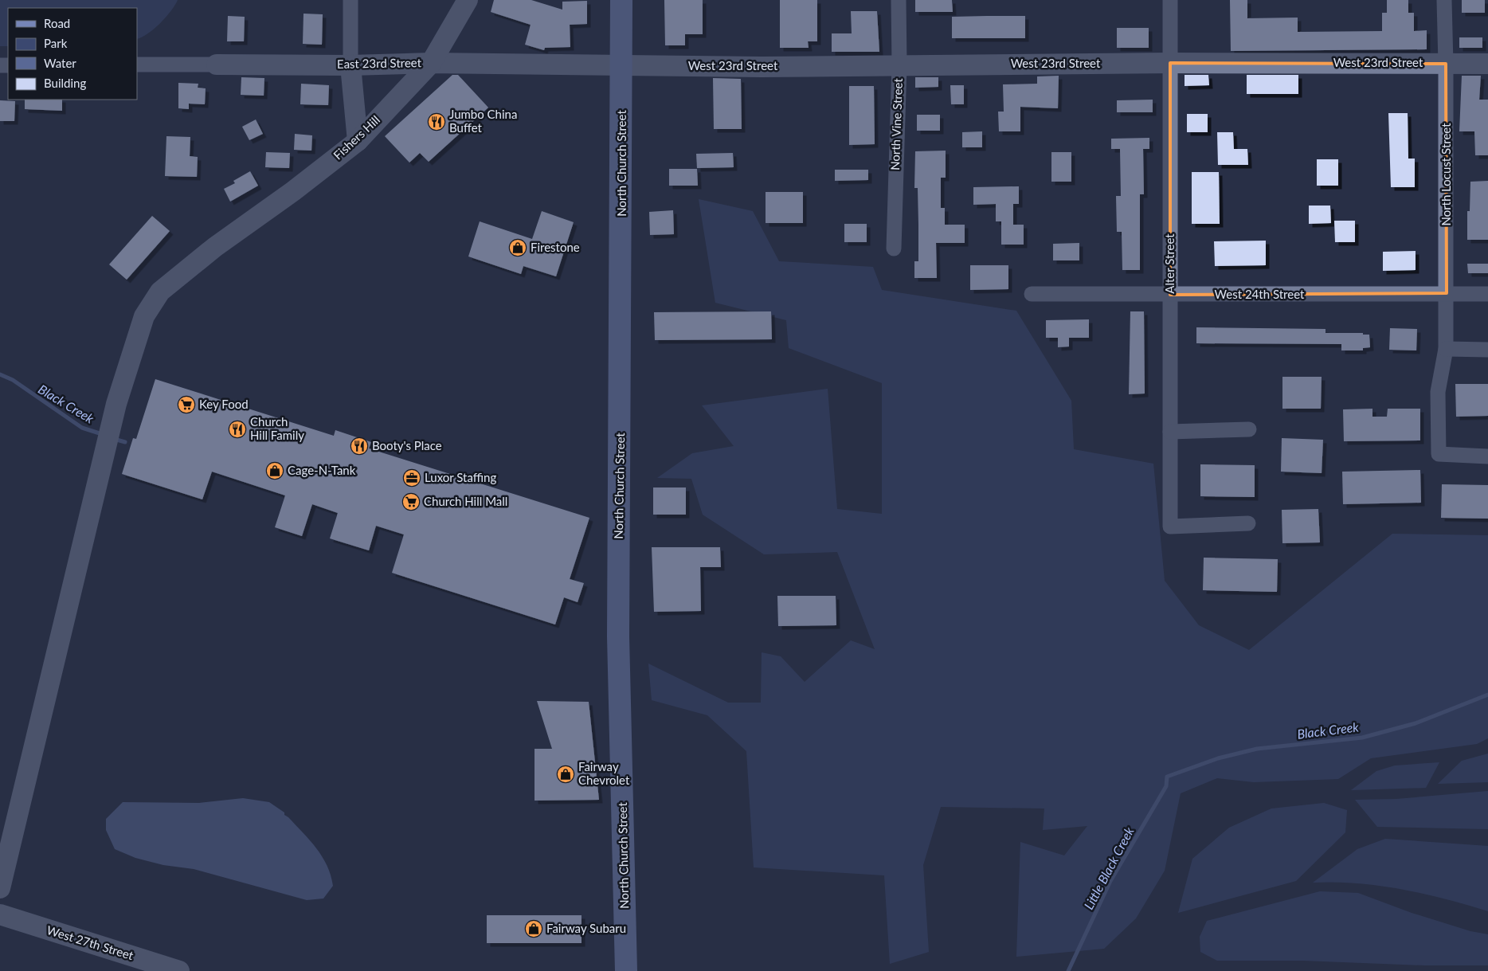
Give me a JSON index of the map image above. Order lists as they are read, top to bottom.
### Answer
{
  "streets": {
    "main road": ["North Church Street"],
    "street": [
      "West 23rd Street",
      "East 23rd Street",
      "North Vine Street",
      "Fishers Hill",
      "North Locust Street",
      "Alter Street",
      "West 24th Street",
      "West 27th Street"
    ]
  },
  "crossings": [
    ["West 23rd Street", "East 23rd Street"],
    ["West 23rd Street", "North Vine Street"],
    ["West 23rd Street", "North Church Street"],
    ["West 23rd Street", "North Locust Street"],
    ["West 23rd Street", "Alter Street"],
    ["East 23rd Street", "Fishers Hill"],
    ["East 23rd Street", "North Church Street"],
    ["North Locust Street", "West 24th Street"],
    ["Alter Street", "West 24th Street"]
  ],
  "water": ["Black Creek", "Little Black Creek"],
  "places": {
    "restaurant": ["Jumbo China Buffet", "Church Hill Family", "Booty's Place"],
    "shop": [
      "Firestone",
      "Cage-N-Tank",
      "Fairway Chevrolet",
      "Fairway Subaru"
    ],
    "supermarket": ["Key Food", "Church Hill Mall"],
    "office": ["Luxor Staffing"]
  },
  "legend": [
    "Road",
    "Park",
    "Water",
    "Building"
  ]
}
